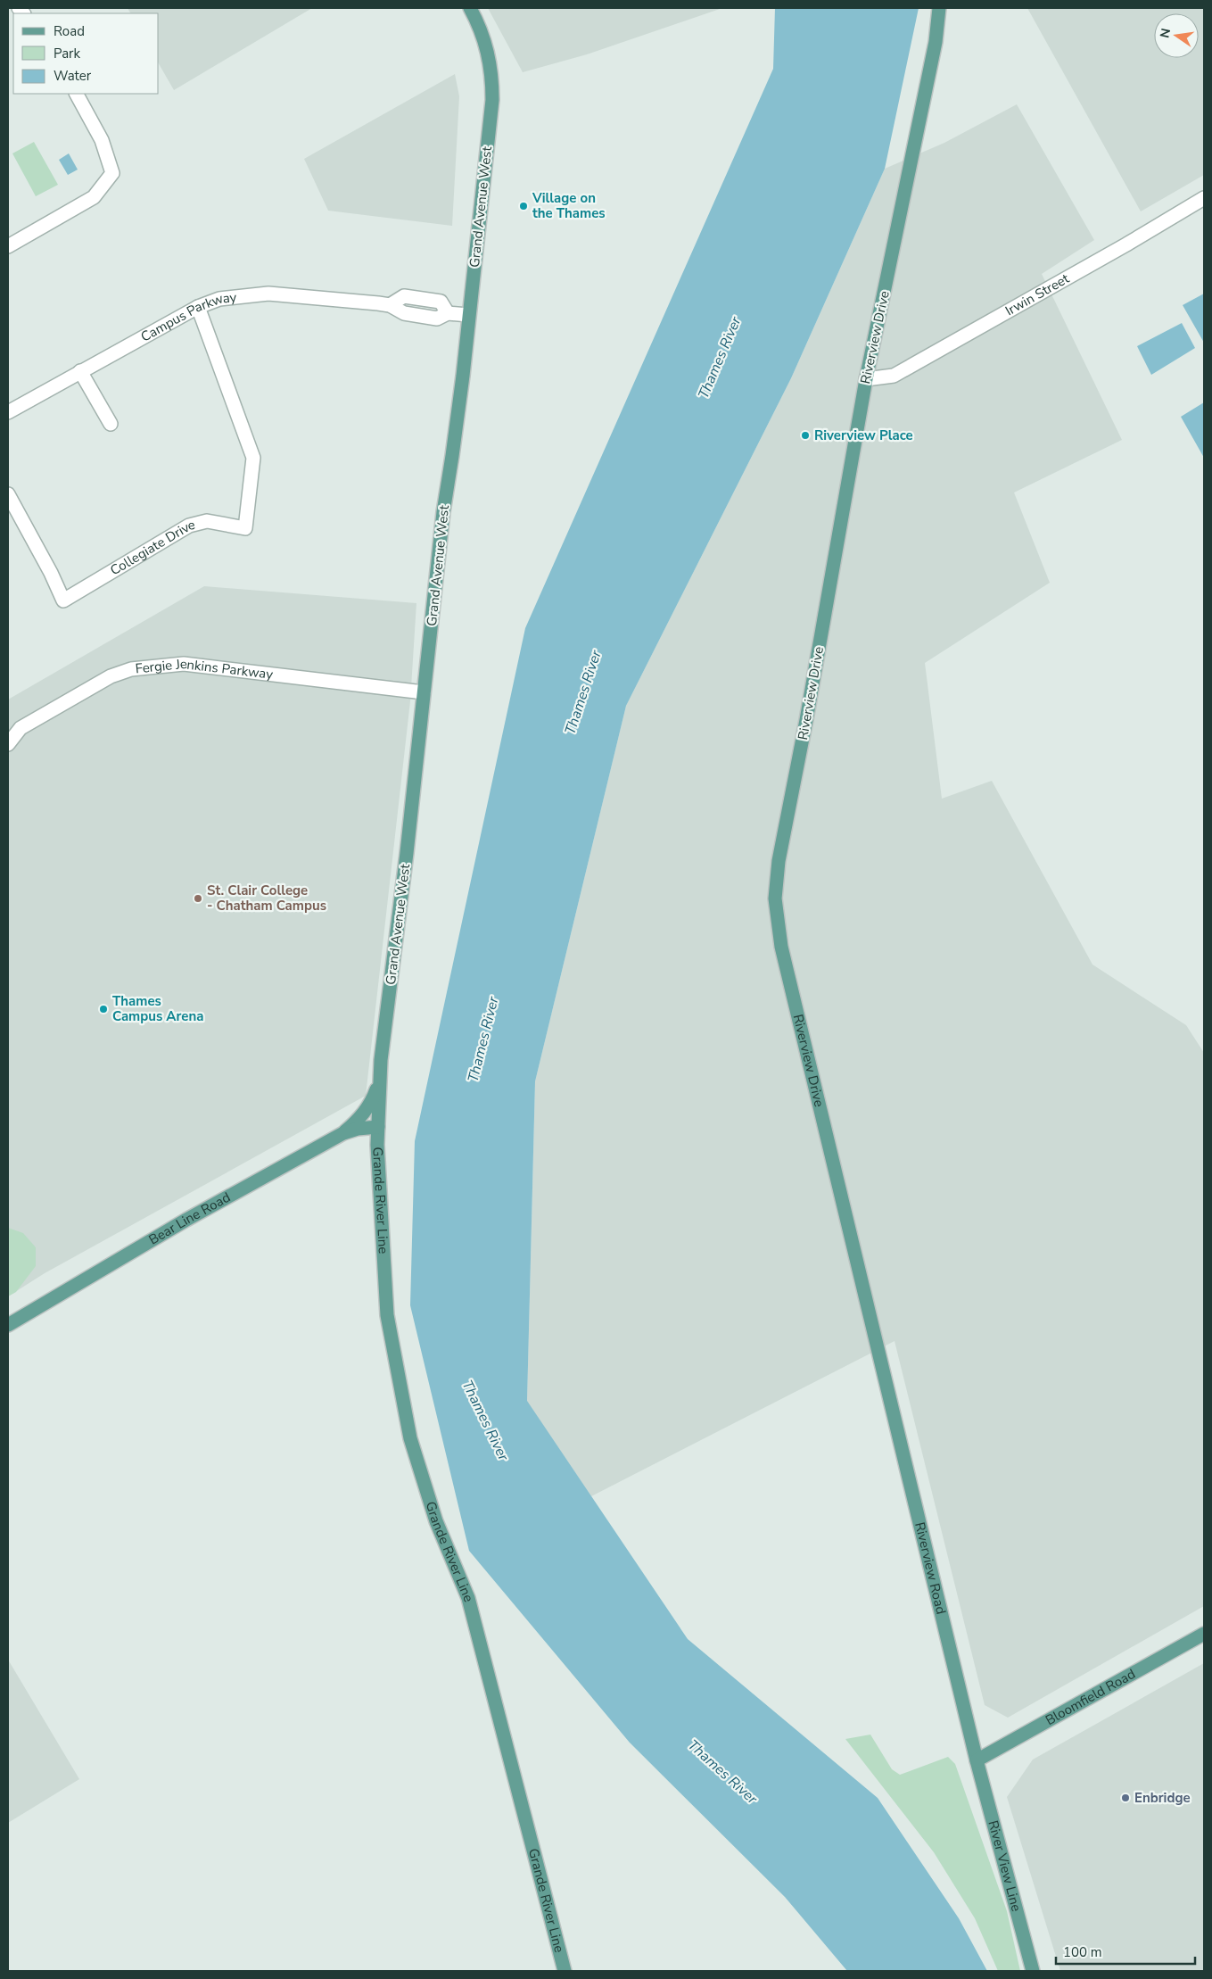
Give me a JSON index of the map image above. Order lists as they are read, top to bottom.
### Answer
{
  "streets": {
    "main road": [
      "Grand Avenue West",
      "Riverview Drive",
      "Grande River Line",
      "Bear Line Road",
      "Riverview Road",
      "Bloomfield Road",
      "River View Line"
    ],
    "street": [
      "Irwin Street",
      "Campus Parkway",
      "Collegiate Drive",
      "Fergie Jenkins Parkway"
    ]
  },
  "crossings": [
    ["Grand Avenue West", "Campus Parkway"],
    ["Grand Avenue West", "Fergie Jenkins Parkway"],
    ["Grand Avenue West", "Grande River Line"],
    ["Grand Avenue West", "Bear Line Road"],
    ["Irwin Street", "Riverview Drive"],
    ["Campus Parkway", "Collegiate Drive"],
    ["Riverview Drive", "Riverview Road"],
    ["Grande River Line", "Bear Line Road"],
    ["Riverview Road", "Bloomfield Road"],
    ["Riverview Road", "River View Line"],
    ["Bloomfield Road", "River View Line"]
  ],
  "water": ["Thames River"],
  "places": [
    "Village on the Thames",
    "Riverview Place",
    "St. Clair College - Chatham Campus",
    "Thames Campus Arena",
    "Enbridge"
  ],
  "legend": ["Road", "Park", "Water"],
  "scale_bar": "100 m",
  "north": "left"
}
